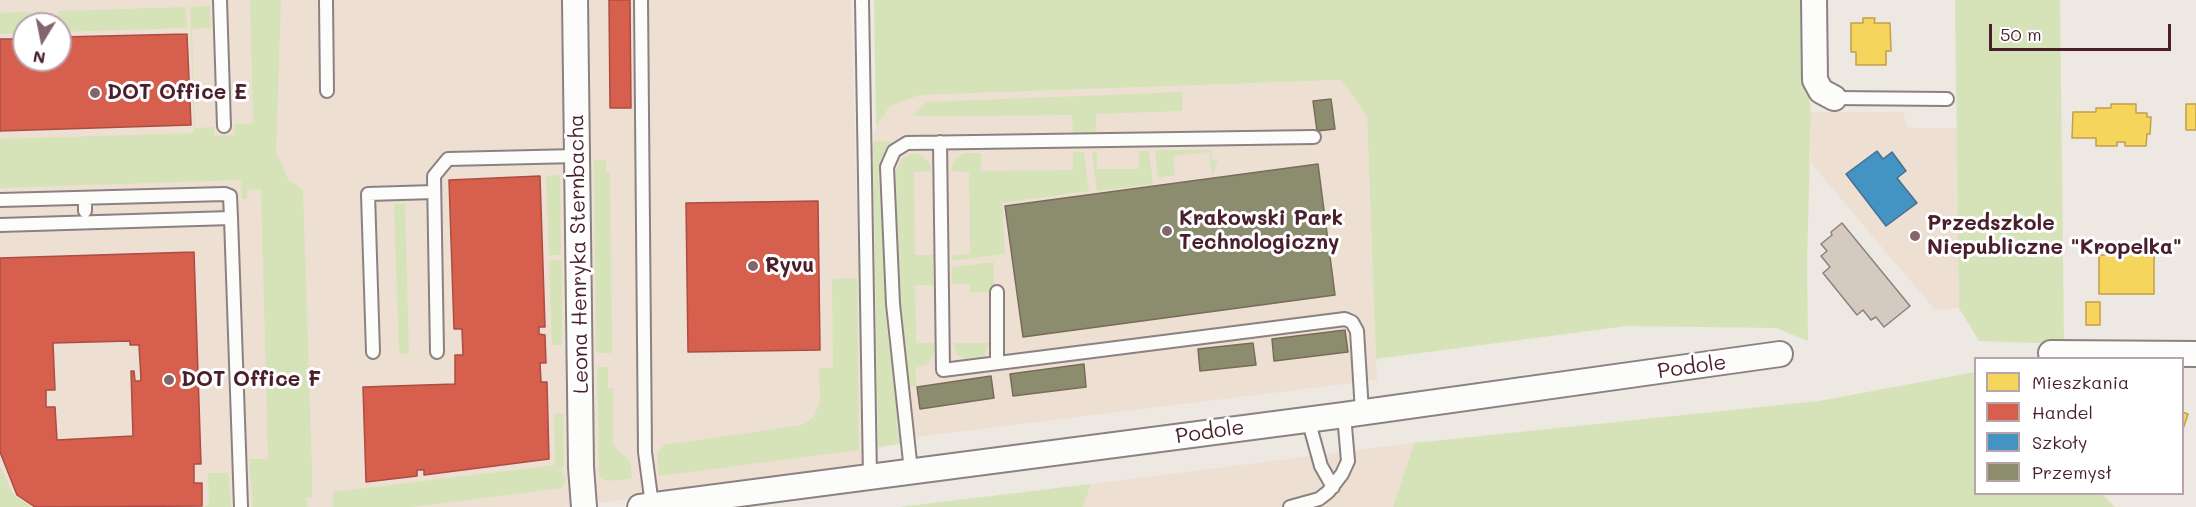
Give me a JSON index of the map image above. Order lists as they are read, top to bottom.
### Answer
{
  "streets": {
    "street": ["Leona Henryka Sternbacha", "Podole"]
  },
  "places": [
    "DOT Office E",
    "Krakowski Park Technologiczny",
    "Przedszkole Niepubliczne \"Kropelka\"",
    "Ryvu",
    "DOT Office F"
  ],
  "legend": [
    "Mieszkania",
    "Handel",
    "Szkoły",
    "Przemysł"
  ],
  "scale_bar": "50 m",
  "north": "bottom"
}
